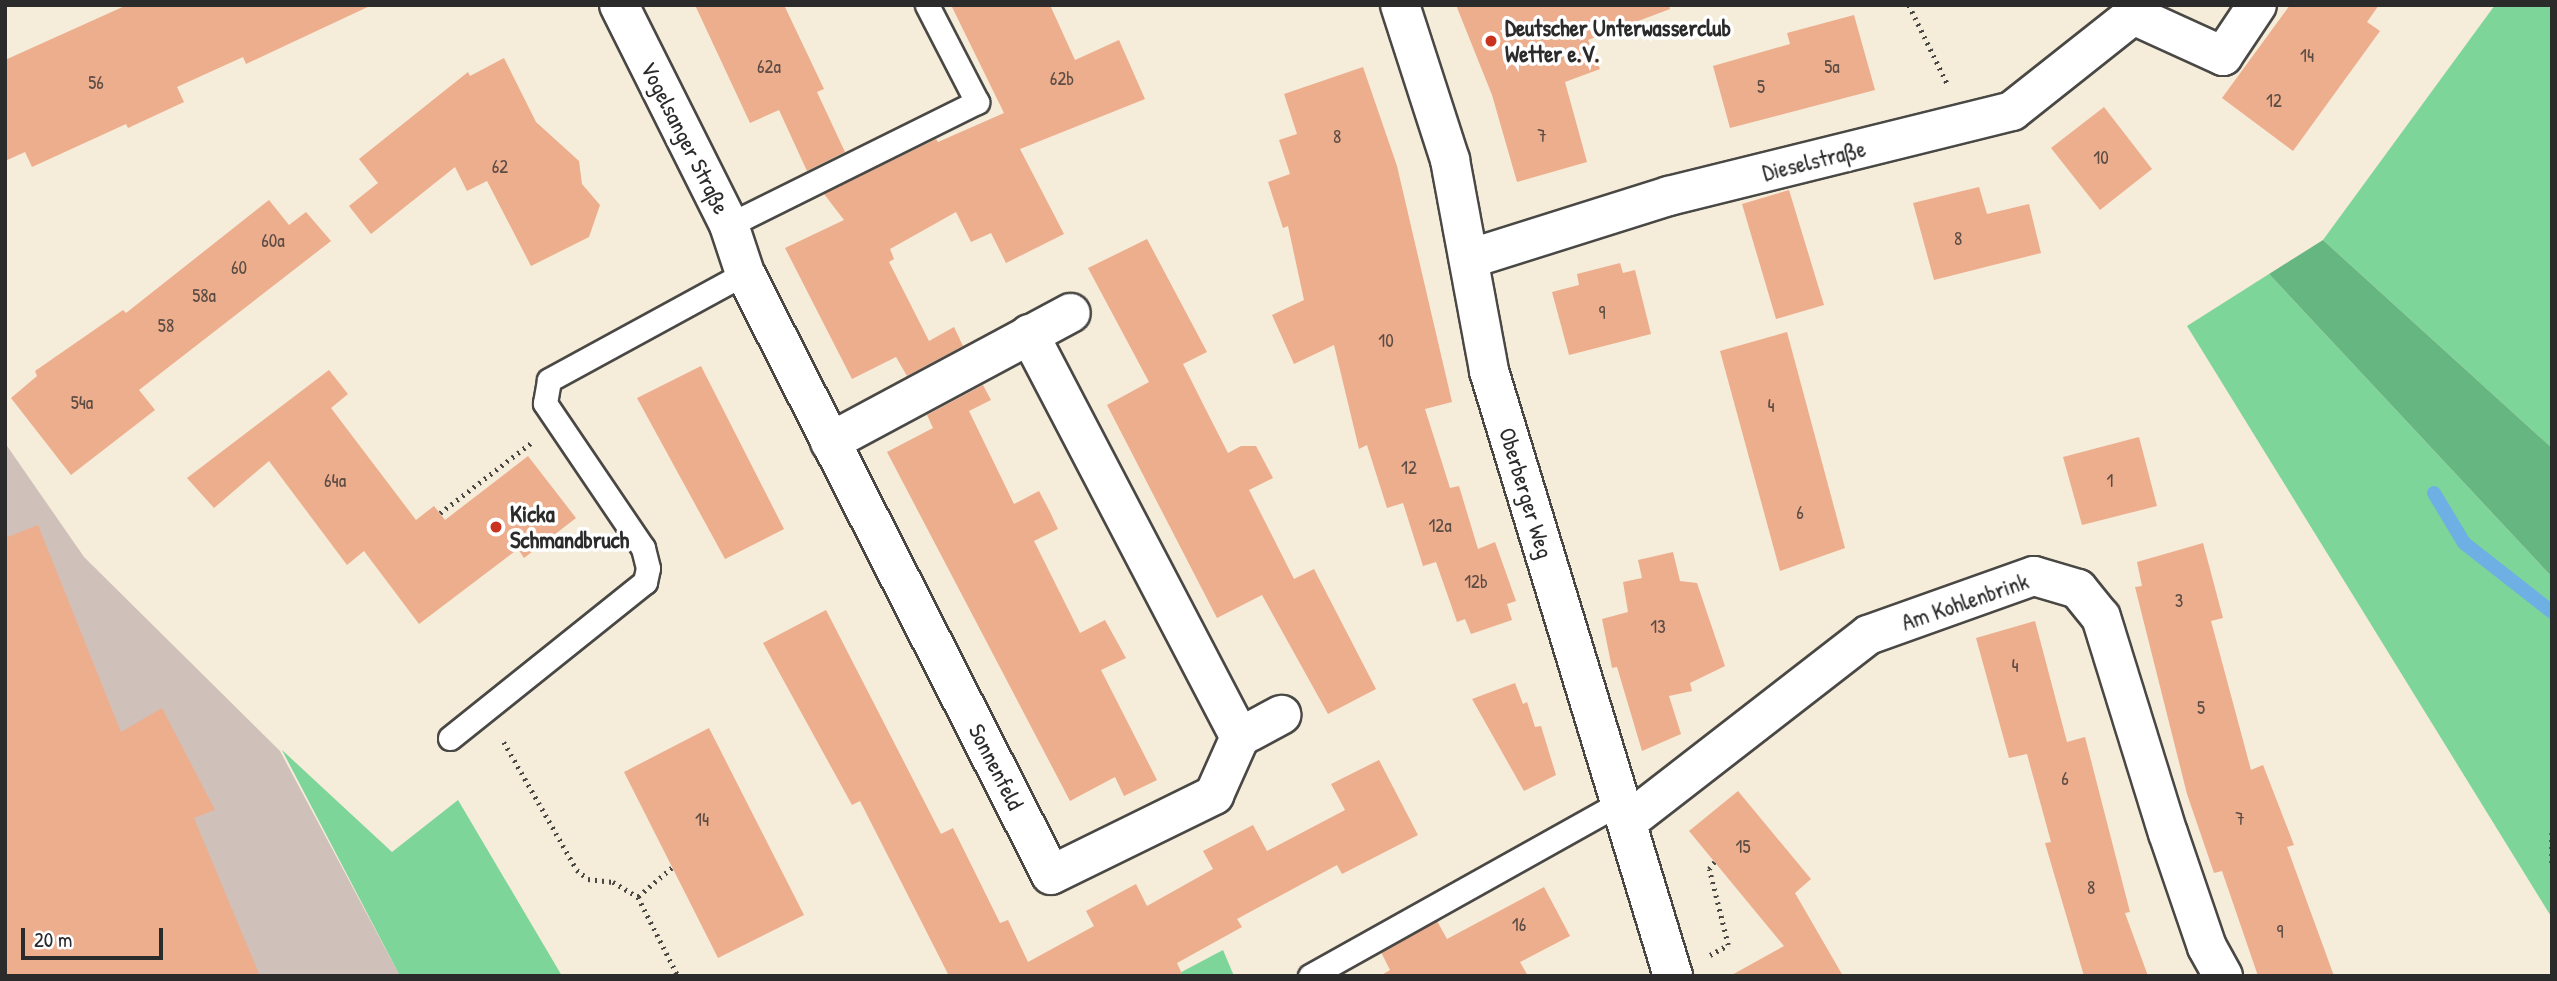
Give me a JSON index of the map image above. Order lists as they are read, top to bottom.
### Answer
{
  "streets": {
    "street": [
      "Vogelsanger Straße",
      "Dieselstraße",
      "Oberberger Weg",
      "Am Kohlenbrink",
      "Sonnenfeld"
    ]
  },
  "crossings": [
    ["Vogelsanger Straße", "Sonnenfeld"],
    ["Dieselstraße", "Oberberger Weg"],
    ["Oberberger Weg", "Am Kohlenbrink"]
  ],
  "places": ["Deutscher Unterwasserclub Wetter e.V.", "Kicka Schmandbruch"],
  "house_numbers": [
    "14",
    "62a",
    "5a",
    "62b",
    "56",
    "5",
    "12",
    "7",
    "8",
    "10",
    "62",
    "8",
    "60a",
    "60",
    "58a",
    "9",
    "58",
    "10",
    "54a",
    "4",
    "12",
    "64a",
    "1",
    "6",
    "12a",
    "12b",
    "3",
    "13",
    "4",
    "5",
    "6",
    "7",
    "14",
    "15",
    "8",
    "16",
    "9"
  ],
  "scale_bar": "20 m"
}
